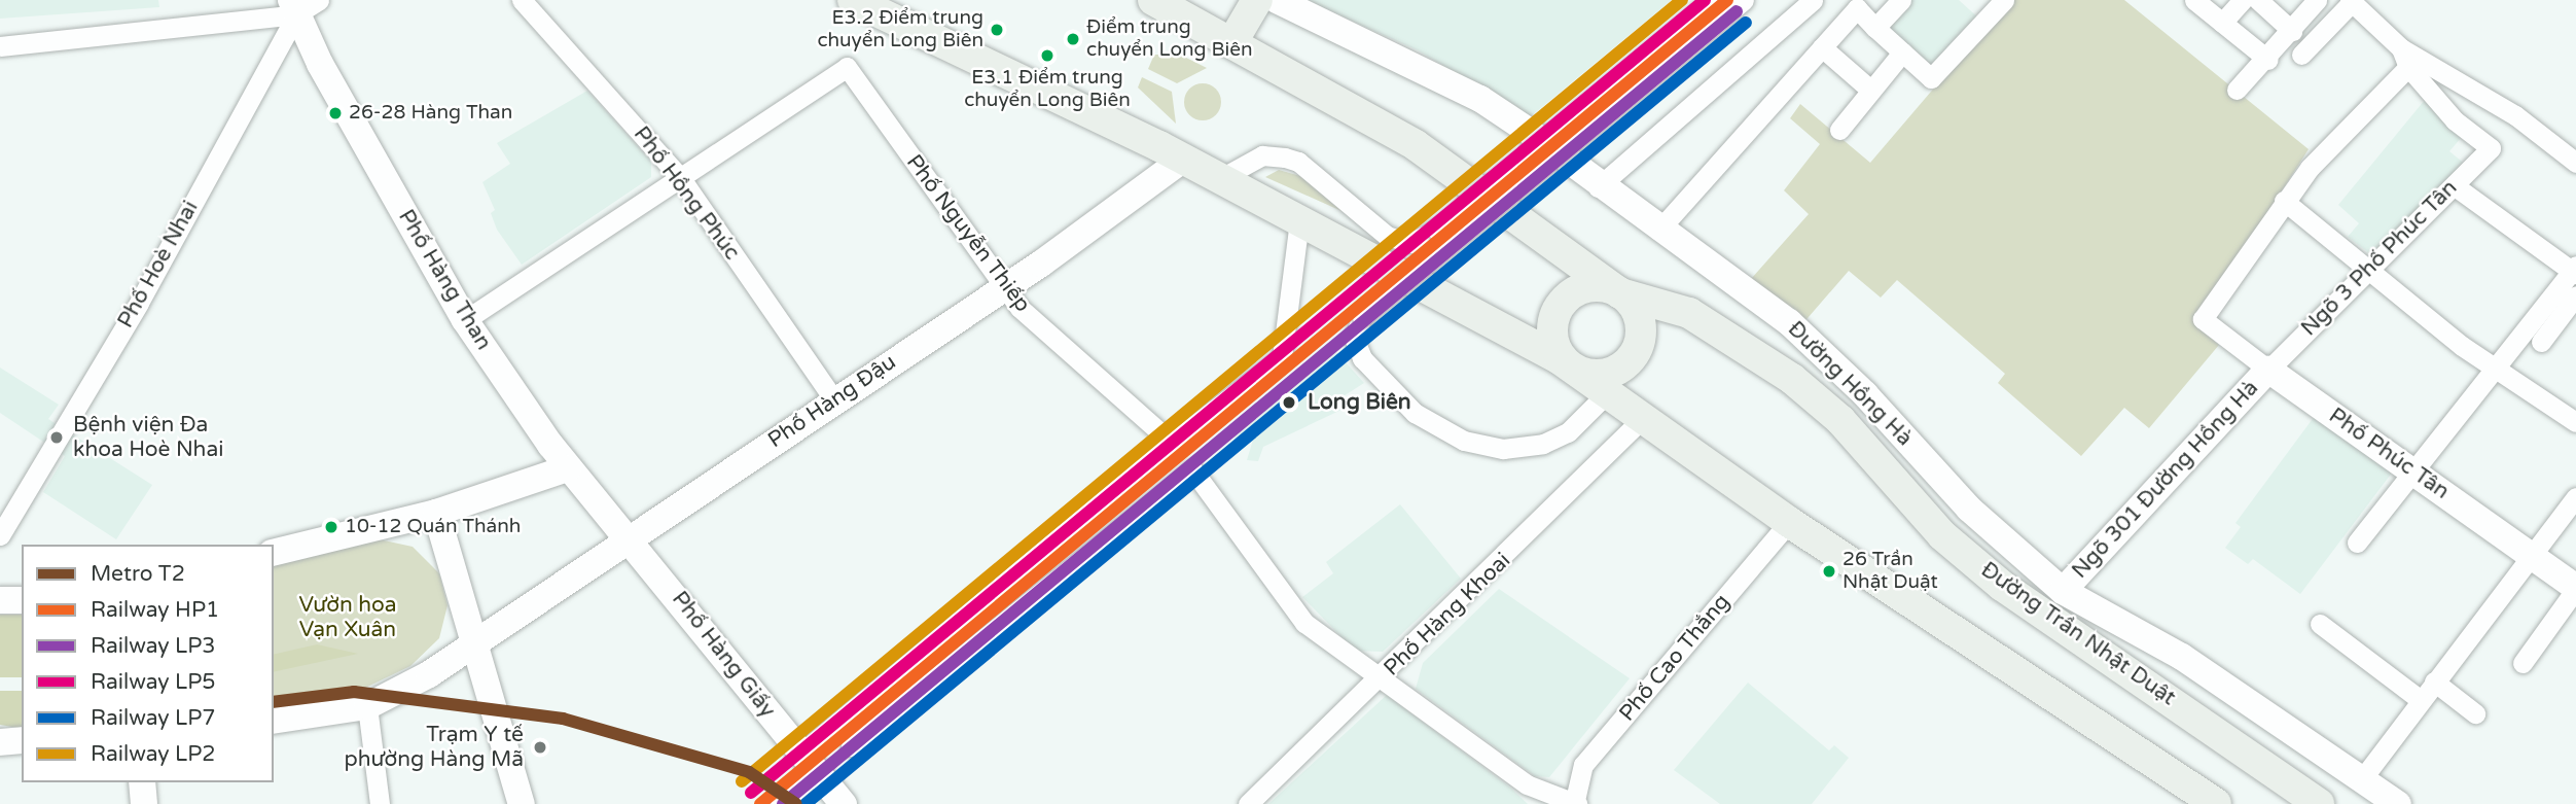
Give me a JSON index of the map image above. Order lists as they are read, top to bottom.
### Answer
{
  "streets": {
    "main road": ["Đường Trần Nhật Duật"],
    "street": [
      "Phố Hồng Phúc",
      "Phố Nguyễn Thiếp",
      "Ngõ 3 Phố Phúc Tân",
      "Phố Hoè Nhai",
      "Phố Hàng Than",
      "Đường Hồng Hà",
      "Phố Hàng Đậu",
      "Phố Phúc Tân",
      "Ngõ 301 Đường Hồng Hà",
      "Phố Hàng Khoai",
      "Phố Hàng Giấy",
      "Phố Cao Thắng"
    ]
  },
  "crossings": [
    ["Phố Hồng Phúc", "Phố Nguyễn Thiếp"],
    ["Phố Hồng Phúc", "Phố Hàng Đậu"],
    ["Phố Nguyễn Thiếp", "Phố Hàng Đậu"],
    ["Ngõ 3 Phố Phúc Tân", "Phố Phúc Tân"],
    ["Ngõ 3 Phố Phúc Tân", "Ngõ 301 Đường Hồng Hà"],
    ["Phố Hoè Nhai", "Phố Hàng Than"],
    ["Phố Hàng Than", "Phố Hàng Đậu"],
    ["Phố Hàng Than", "Phố Hàng Giấy"],
    ["Đường Hồng Hà", "Ngõ 301 Đường Hồng Hà"],
    ["Phố Hàng Đậu", "Phố Hàng Giấy"],
    ["Phố Phúc Tân", "Ngõ 301 Đường Hồng Hà"]
  ],
  "parks": ["Vườn hoa Vạn Xuân"],
  "places": [
    "E3.2 Điểm trung chuyển Long Biên",
    "Điểm trung chuyển Long Biên",
    "E3.1 Điểm trung chuyển Long Biên",
    "26-28 Hàng Than",
    "Long Biên",
    "Bệnh viện Đa khoa Hoè Nhai",
    "10-12 Quán Thánh",
    "26 Trần Nhật Duật",
    "Trạm Y tế phường Hàng Mã"
  ],
  "lines": [
    "rail line HP1",
    "rail line LP5",
    "rail line LP2",
    "rail line LP3",
    "rail line LP7",
    "metro line T2"
  ],
  "legend": [
    "Metro T2",
    "Railway HP1",
    "Railway LP3",
    "Railway LP5",
    "Railway LP7",
    "Railway LP2"
  ]
}
